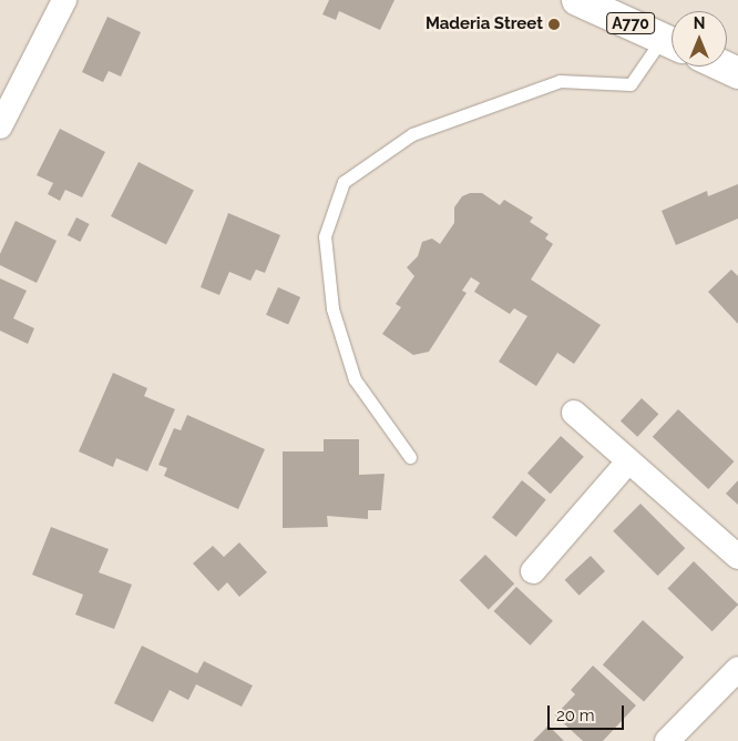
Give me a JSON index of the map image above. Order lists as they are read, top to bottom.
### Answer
{
  "streets": {
    "main road": ["A770"]
  },
  "places": ["Maderia Street"],
  "scale_bar": "20 m",
  "north": "top"
}
